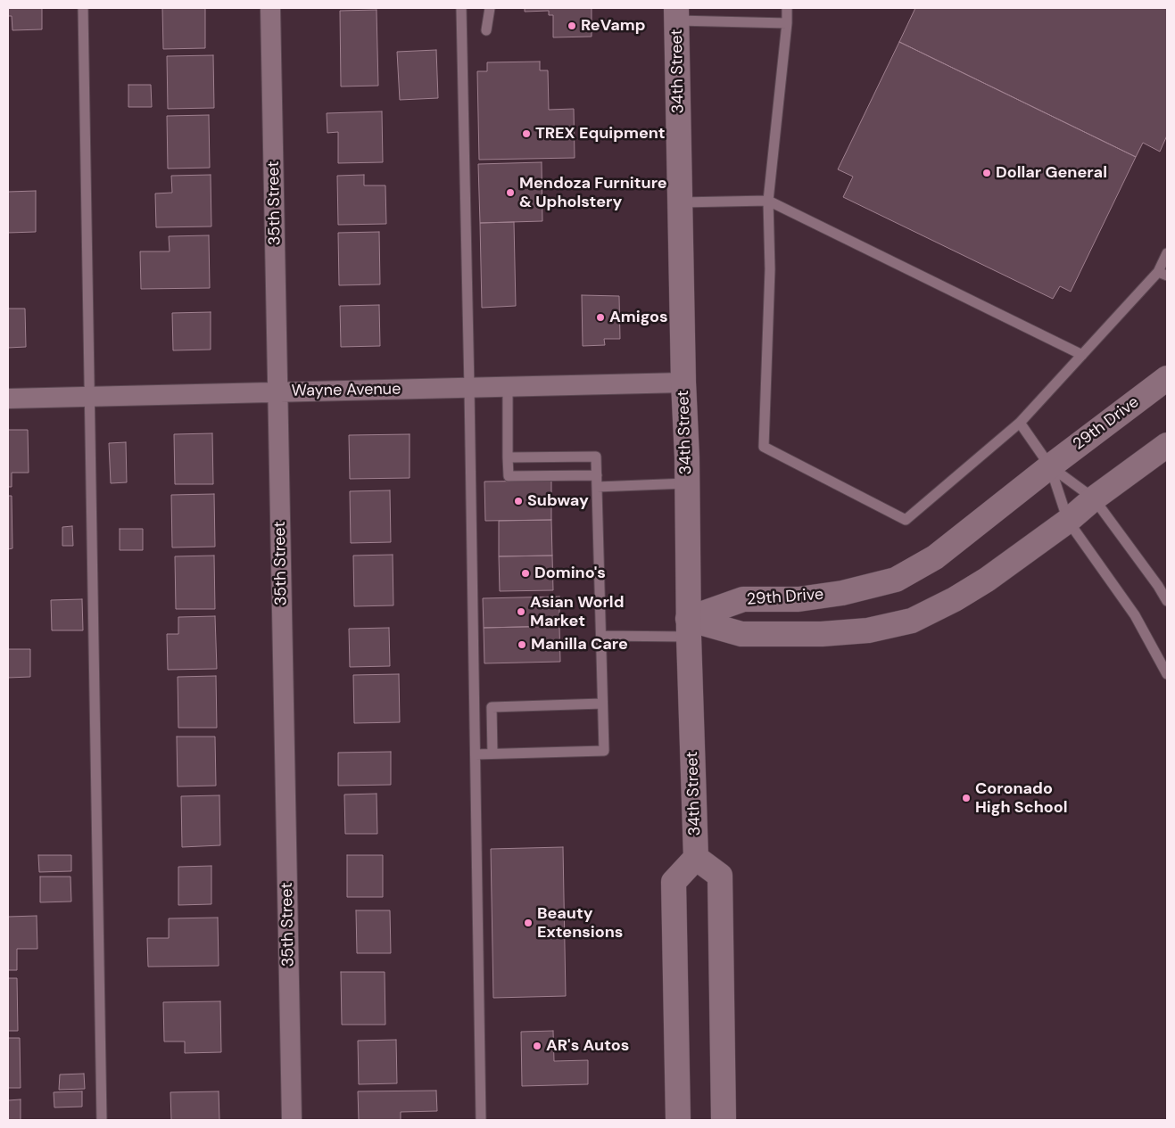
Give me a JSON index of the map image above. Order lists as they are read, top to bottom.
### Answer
{
  "streets": {
    "main road": ["34th Street", "29th Drive"],
    "street": ["35th Street", "Wayne Avenue"]
  },
  "crossings": [
    ["34th Street", "Wayne Avenue"],
    ["34th Street", "29th Drive"],
    ["35th Street", "Wayne Avenue"]
  ],
  "places": [
    "ReVamp",
    "TREX Equipment",
    "Dollar General",
    "Mendoza Furniture & Upholstery",
    "Amigos",
    "Subway",
    "Domino's",
    "Asian World Market",
    "Manilla Care",
    "Coronado High School",
    "Beauty Extensions",
    "AR's Autos"
  ]
}
